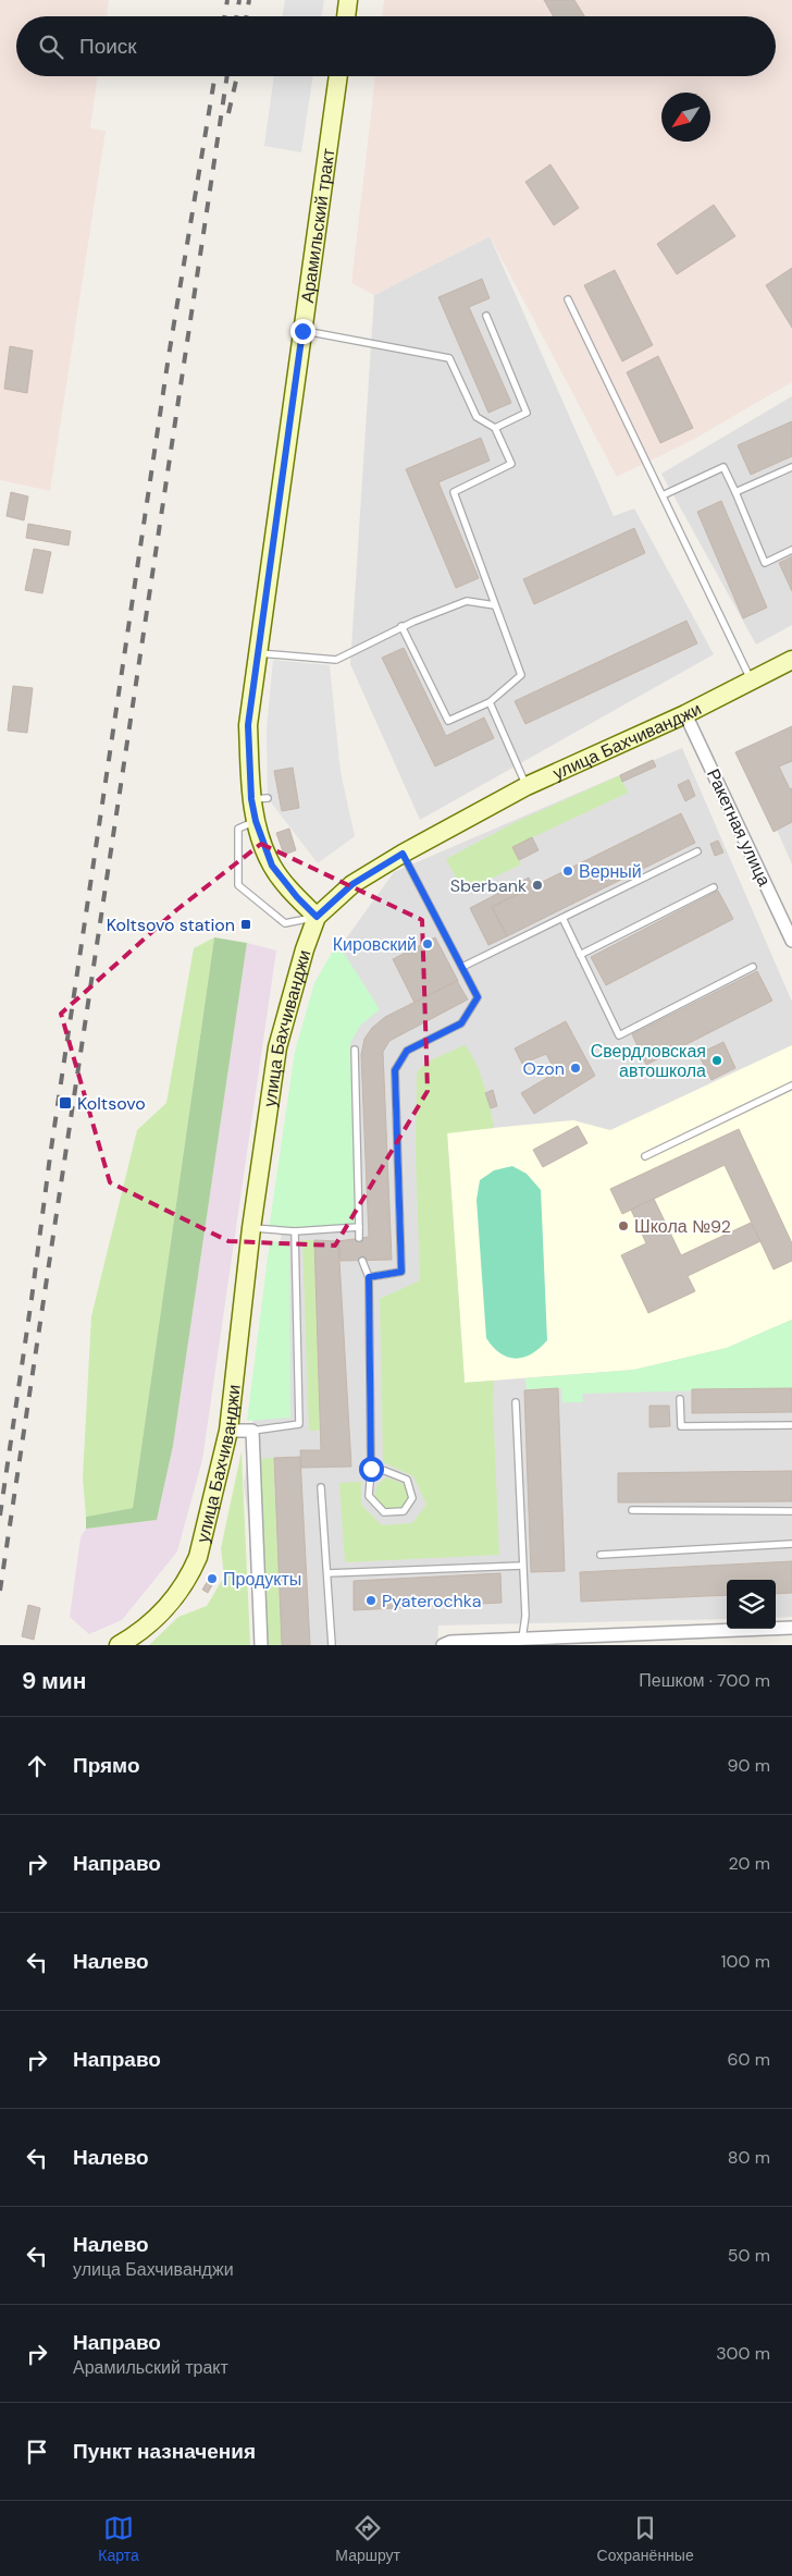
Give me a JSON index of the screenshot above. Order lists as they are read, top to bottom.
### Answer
{
  "streets": {
    "main road": ["Арамильский тракт", "улица Бахчиванджи"],
    "street": ["Ракетная улица"]
  },
  "crossings": [
    ["Арамильский тракт", "улица Бахчиванджи"],
    ["улица Бахчиванджи", "Ракетная улица"]
  ],
  "places": {
    "other": [
      "Верный",
      "Sberbank",
      "Кировский",
      "Свердловская автошкола",
      "Ozon",
      "Школа №92",
      "Продукты",
      "Pyaterochka"
    ],
    "transit": ["Koltsovo station", "Koltsovo"]
  },
  "north": "bottom left",
  "page": {
    "search": "Поиск",
    "heading": ["9 мин", "Пешком · 700 m"],
    "list": [
      ["Прямо", "90 m"],
      ["Направо", "20 m"],
      ["Налево", "100 m"],
      ["Направо", "60 m"],
      ["Налево", "80 m"],
      ["Налево", "улица Бахчиванджи", "50 m"],
      ["Направо", "Арамильский тракт", "300 m"],
      "Пункт назначения"
    ],
    "nav": ["Карта", "Маршрут", "Сохранённые"]
  }
}
